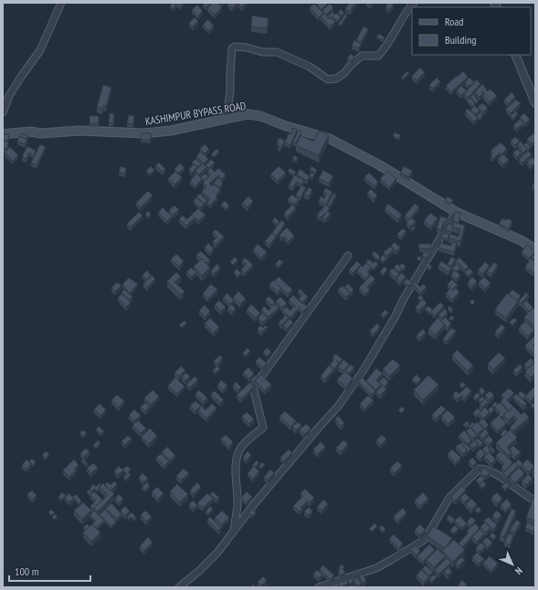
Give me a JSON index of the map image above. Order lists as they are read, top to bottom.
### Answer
{
  "streets": {
    "main road": ["KASHIMPUR BYPASS ROAD"]
  },
  "legend": ["Road", "Building"],
  "scale_bar": "100 m",
  "north": "bottom right"
}
